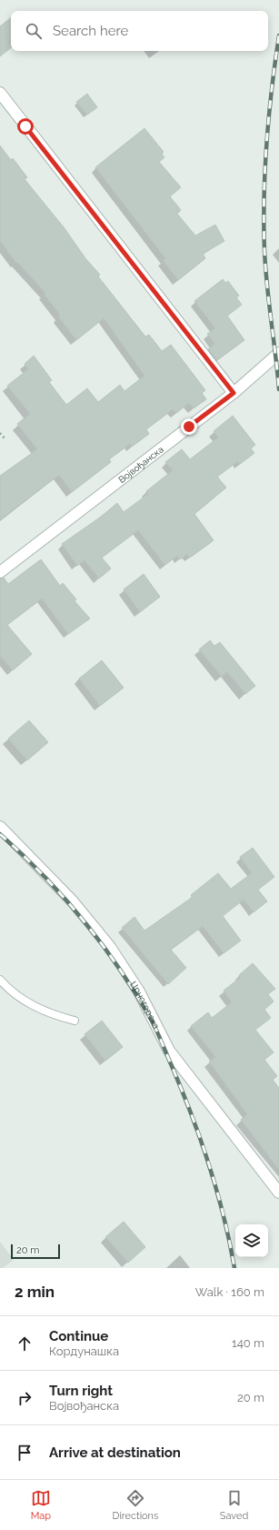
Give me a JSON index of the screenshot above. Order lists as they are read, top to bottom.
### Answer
{
  "streets": {
    "street": ["Војвођанска", "Црногорска"]
  },
  "scale_bar": "20 m",
  "page": {
    "search": "Search here",
    "scale": "20 m",
    "heading": ["2 min", "Walk · 160 m"],
    "list": [
      ["Continue", "Кордунашка", "140 m"],
      ["Turn right", "Војвођанска", "20 m"],
      "Arrive at destination"
    ],
    "nav": ["Map", "Directions", "Saved"]
  }
}
